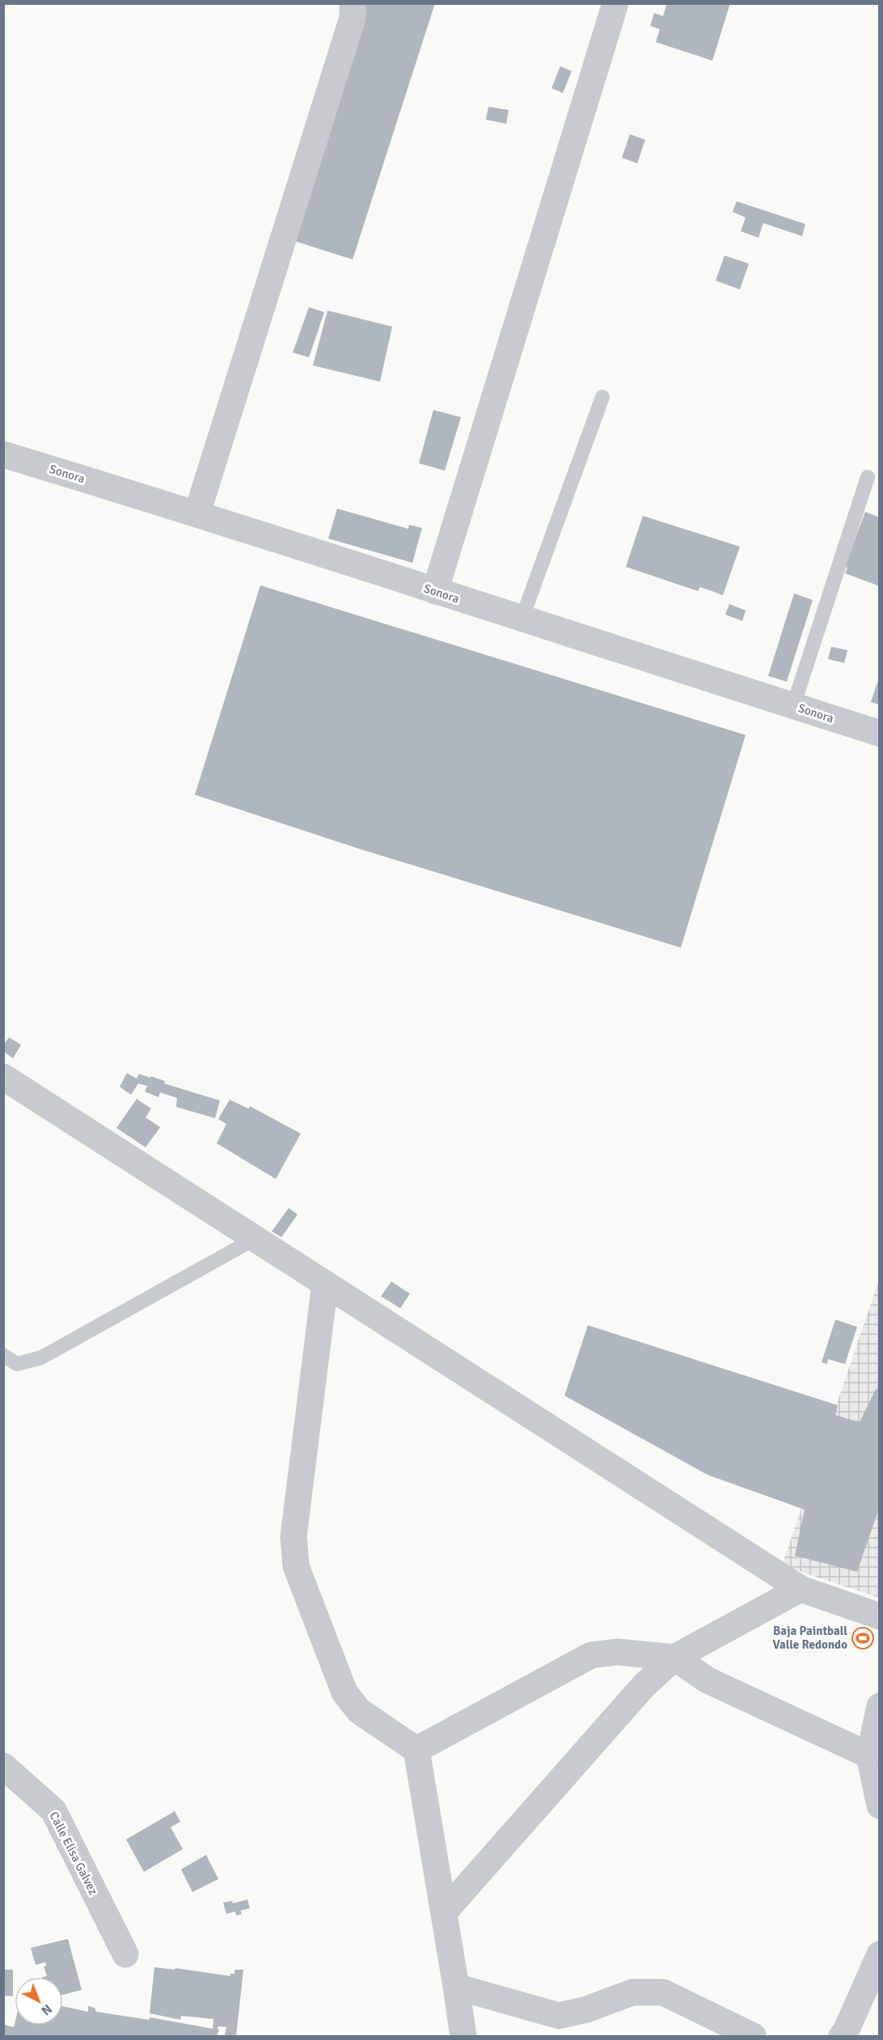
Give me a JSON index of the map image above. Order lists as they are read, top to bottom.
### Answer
{
  "streets": {
    "street": ["Sonora", "Calle Elisa Galvez"]
  },
  "places": {
    "sports": ["Baja Paintball Valle Redondo"]
  },
  "north": "bottom right"
}
